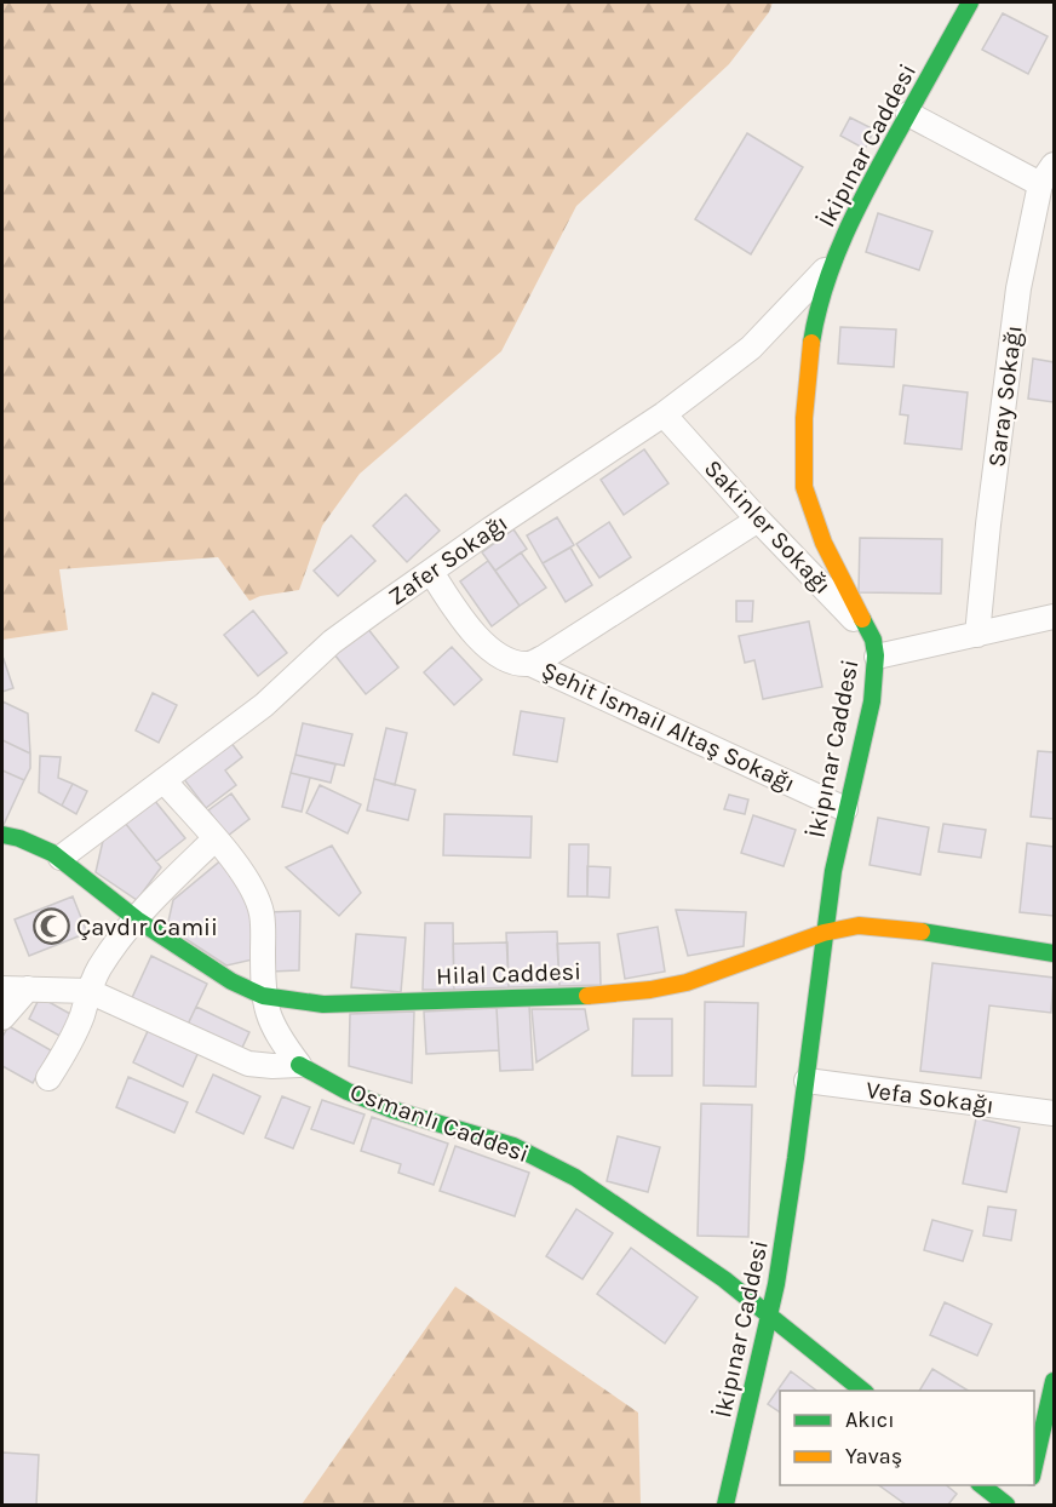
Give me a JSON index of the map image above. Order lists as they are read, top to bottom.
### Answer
{
  "streets": {
    "street": [
      "İkipınar Caddesi",
      "Saray Sokağı",
      "Sakinler Sokağı",
      "Zafer Sokağı",
      "Şehit İsmail Altaş Sokağı",
      "Hilal Caddesi",
      "Vefa Sokağı",
      "Osmanlı Caddesi"
    ]
  },
  "crossings": [
    ["İkipınar Caddesi", "Sakinler Sokağı"],
    ["İkipınar Caddesi", "Zafer Sokağı"],
    ["İkipınar Caddesi", "Şehit İsmail Altaş Sokağı"],
    ["İkipınar Caddesi", "Hilal Caddesi"],
    ["İkipınar Caddesi", "Vefa Sokağı"],
    ["İkipınar Caddesi", "Osmanlı Caddesi"],
    ["Sakinler Sokağı", "Zafer Sokağı"],
    ["Zafer Sokağı", "Şehit İsmail Altaş Sokağı"],
    ["Zafer Sokağı", "Hilal Caddesi"]
  ],
  "places": {
    "mosque": ["Çavdır Camii"]
  },
  "legend": ["Akıcı", "Yavaş"]
}
